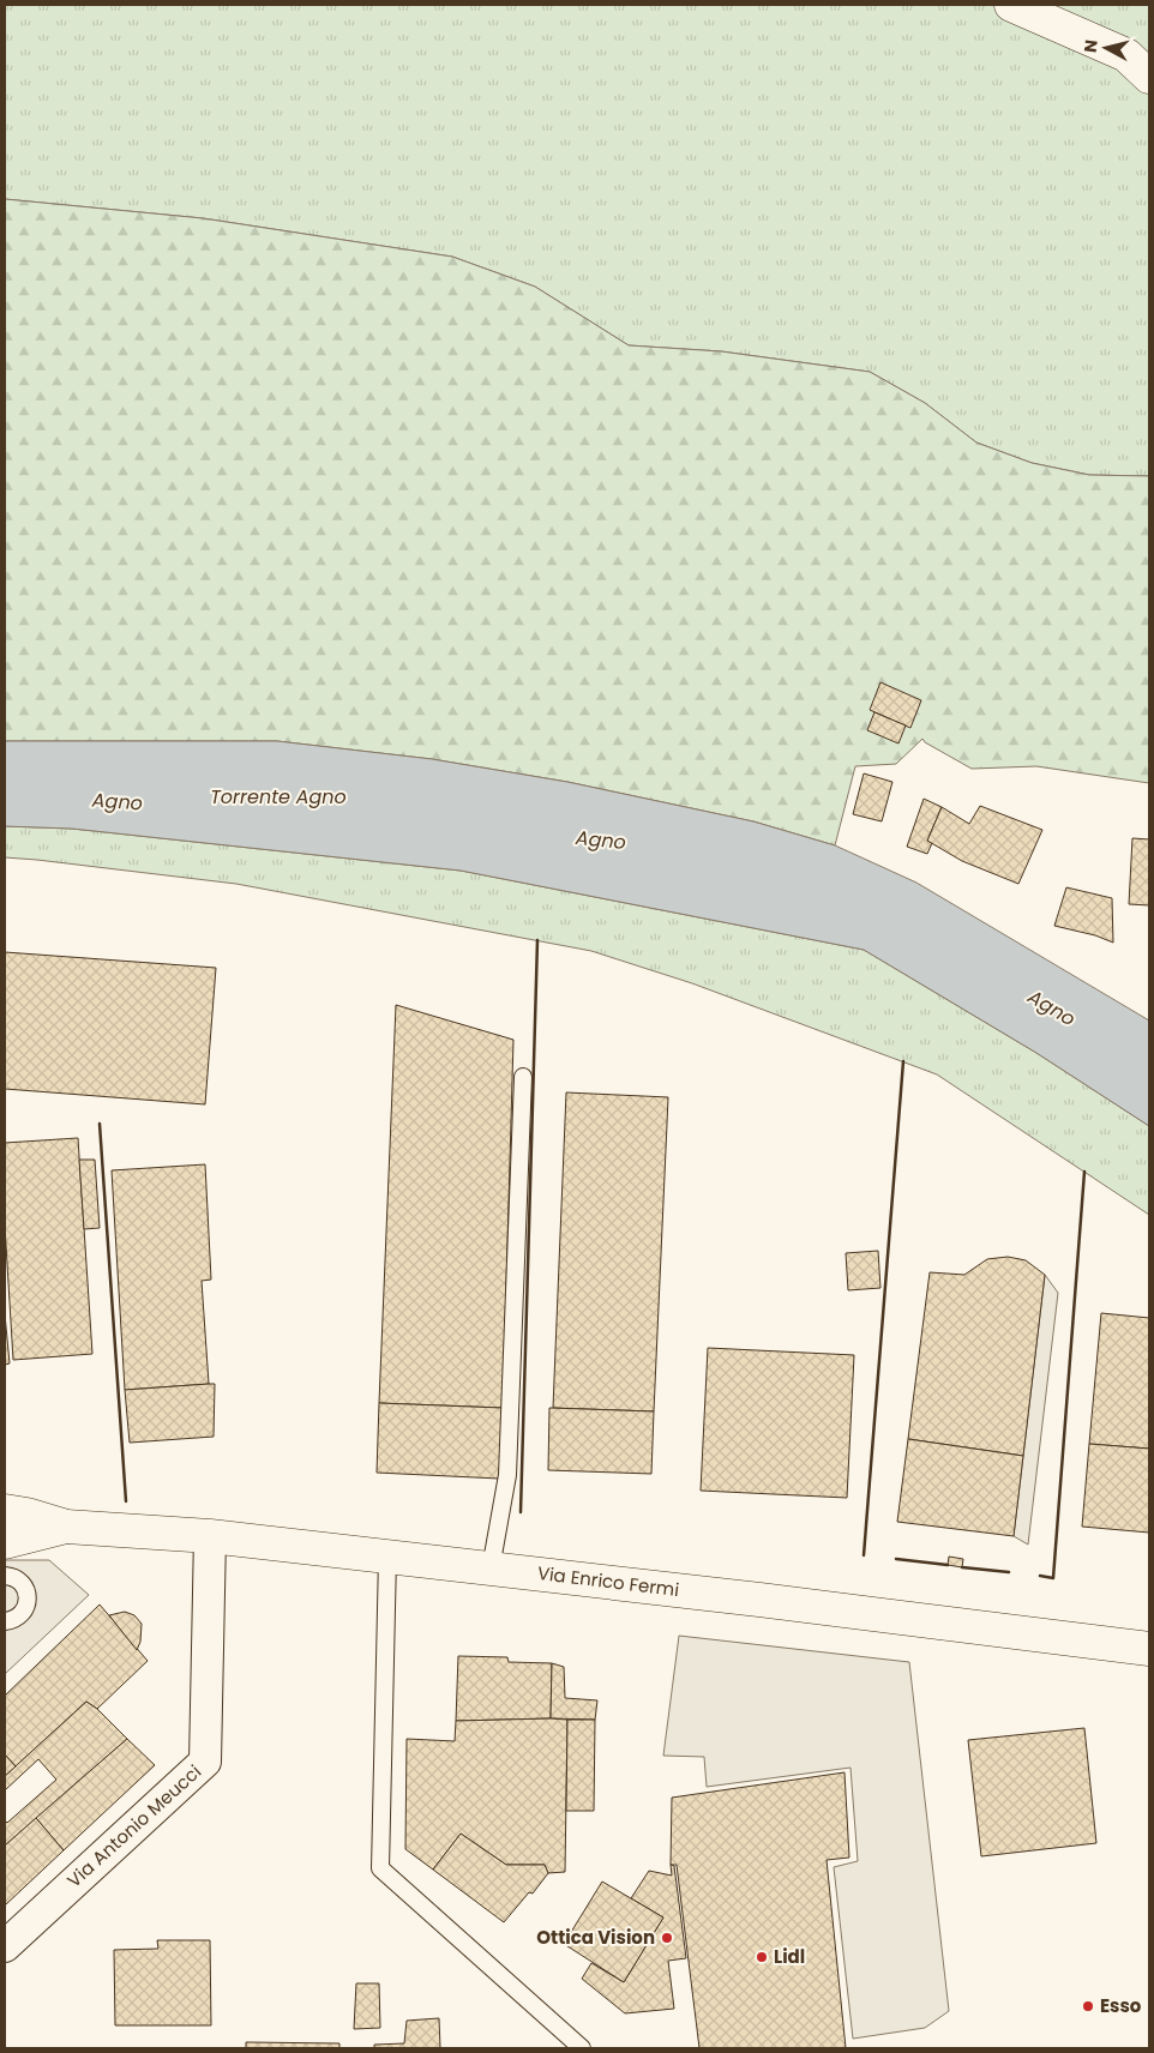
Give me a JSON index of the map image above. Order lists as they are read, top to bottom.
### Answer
{
  "streets": {
    "main road": ["Via Enrico Fermi"],
    "street": ["Via Antonio Meucci"]
  },
  "crossings": [
    ["Via Enrico Fermi", "Via Antonio Meucci"]
  ],
  "water": ["Torrente Agno", "Agno"],
  "places": ["Ottica Vision", "Lidl", "Esso"],
  "north": "left"
}
